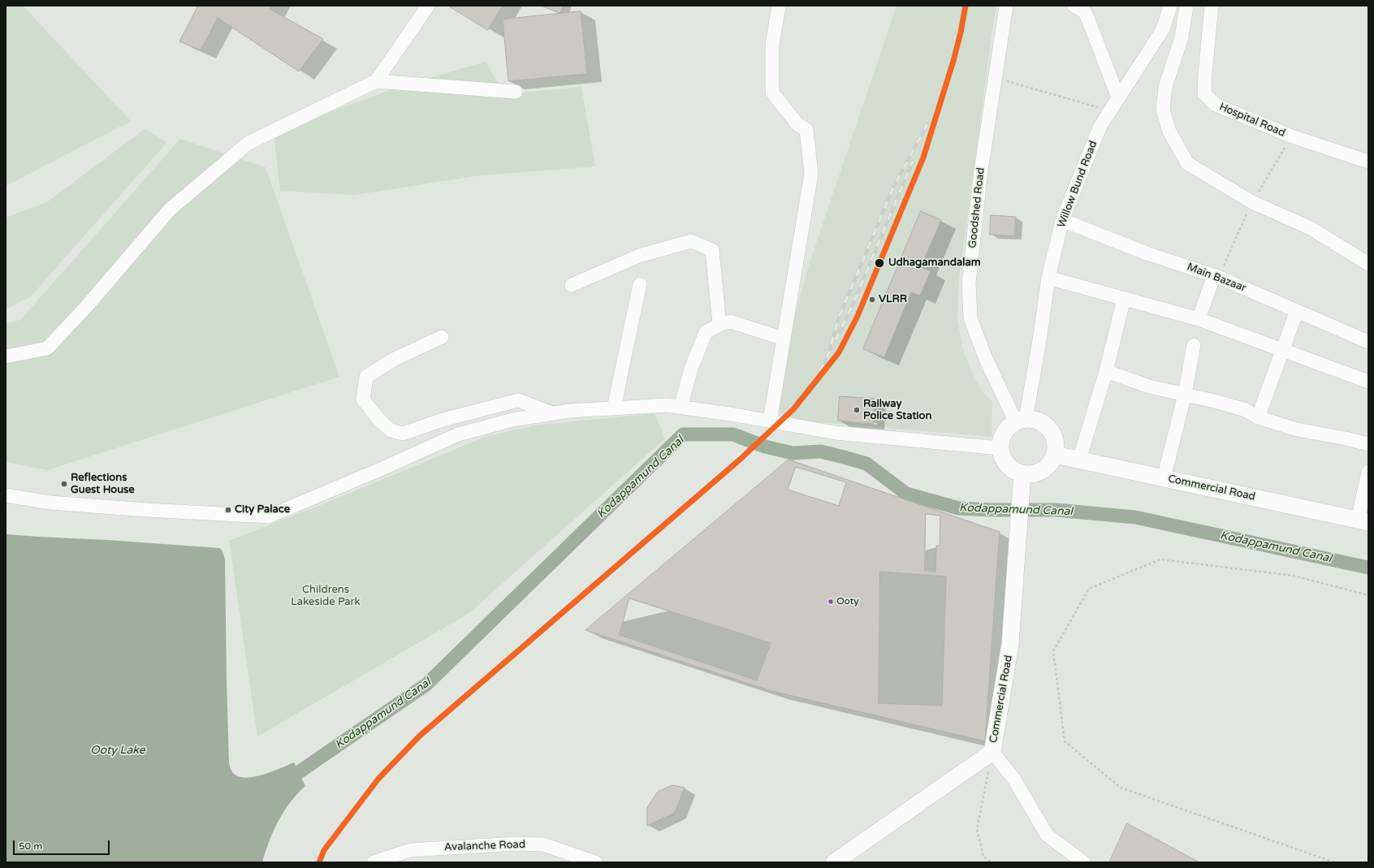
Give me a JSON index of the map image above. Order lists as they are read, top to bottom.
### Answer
{
  "streets": {
    "main road": ["Commercial Road"],
    "street": [
      "Hospital Road",
      "Willow Bund Road",
      "Goodshed Road",
      "Main Bazaar",
      "Avalanche Road"
    ]
  },
  "crossings": [
    ["Willow Bund Road", "Goodshed Road"],
    ["Willow Bund Road", "Main Bazaar"],
    ["Willow Bund Road", "Commercial Road"],
    ["Goodshed Road", "Commercial Road"]
  ],
  "water": ["Kodappamund Canal", "Ooty Lake"],
  "parks": ["Childrens Lakeside Park"],
  "places": [
    "Udhagamandalam",
    "VLRR",
    "Railway Police Station",
    "Reflections Guest House",
    "City Palace",
    "Ooty"
  ],
  "scale_bar": "50 m"
}
